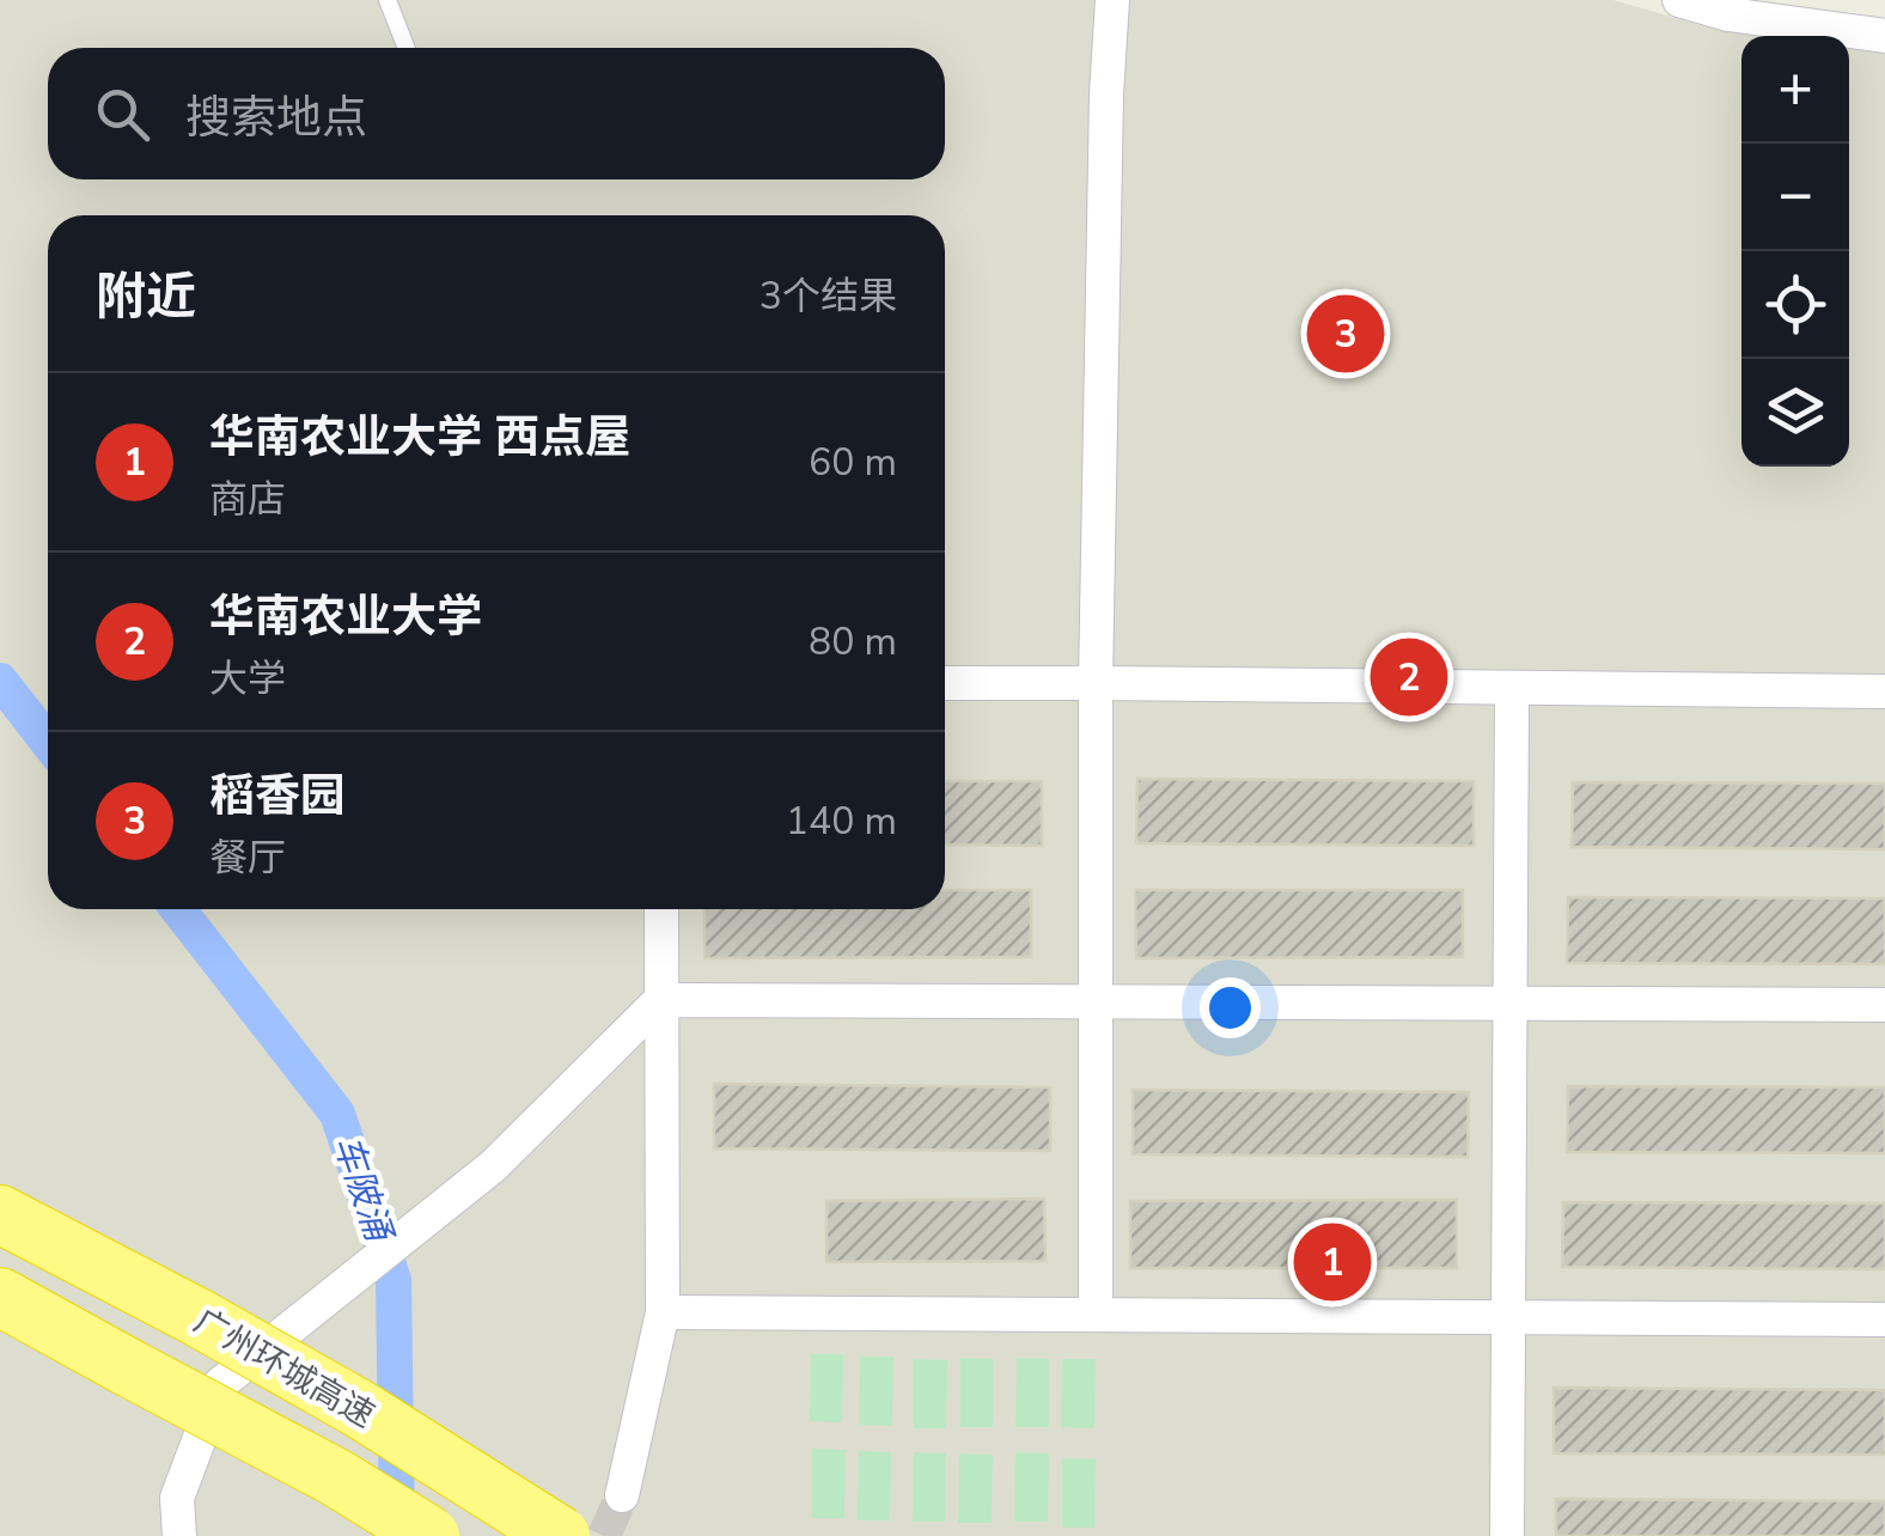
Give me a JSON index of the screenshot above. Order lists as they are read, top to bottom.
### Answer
{
  "streets": {
    "highway": ["广州环城高速"]
  },
  "water": ["车陂涌"],
  "page": {
    "map_buttons": ["+", "−"],
    "search": "搜索地点",
    "heading": ["附近", "3个结果"],
    "pins": ["3", "2", "1"],
    "list": [
      {
        "mark": "1",
        "name": "华南农业大学 西点屋",
        "note": "商店",
        "value": "60 m"
      },
      {
        "mark": "2",
        "name": "华南农业大学",
        "note": "大学",
        "value": "80 m"
      },
      {
        "mark": "3",
        "name": "稻香园",
        "note": "餐厅",
        "value": "140 m"
      }
    ]
  }
}
